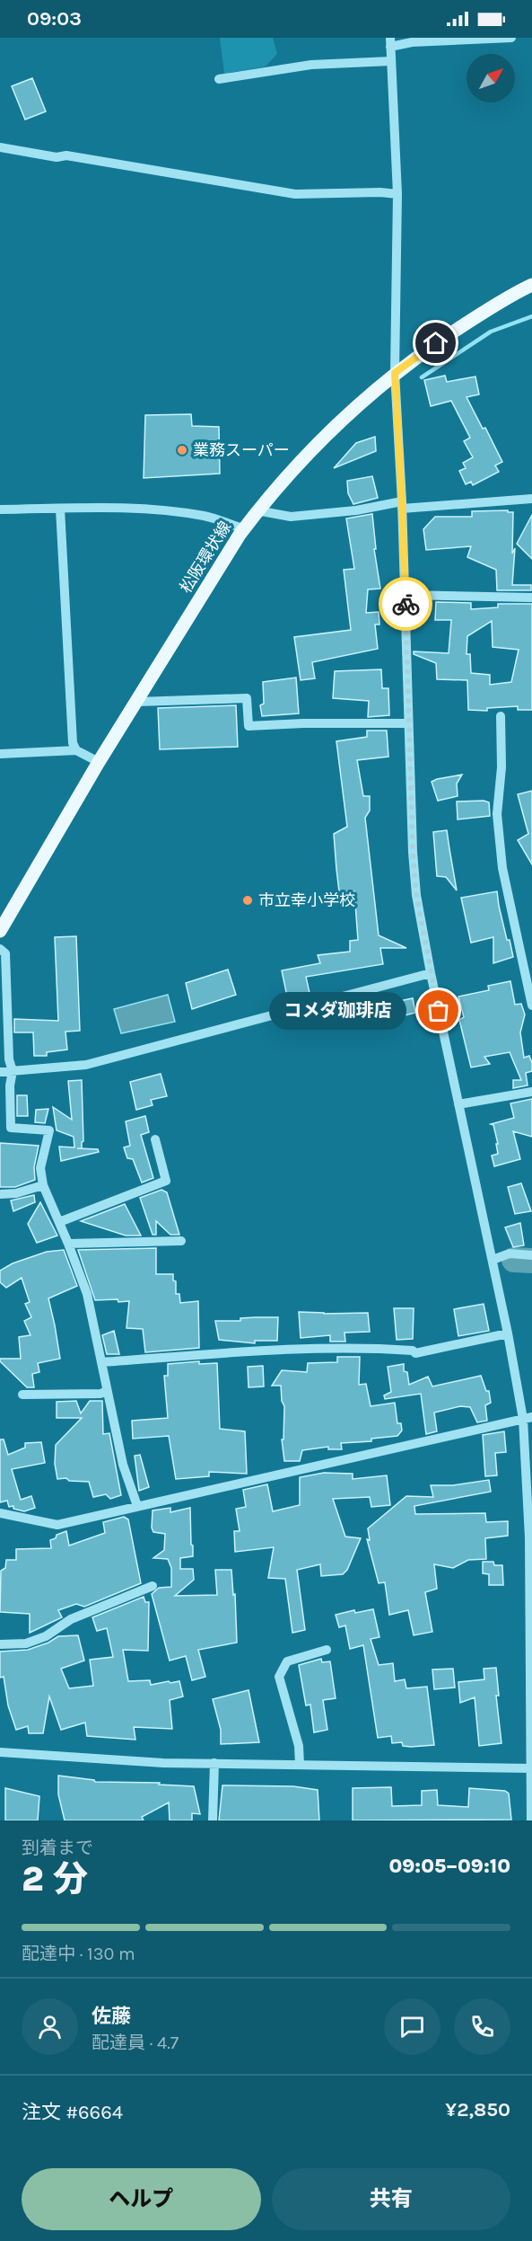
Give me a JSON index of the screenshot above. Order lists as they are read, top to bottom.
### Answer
{
  "streets": {
    "main road": ["松阪環状線"]
  },
  "places": ["業務スーパー", "市立幸小学校", "コメダ珈琲店"],
  "north": "top right",
  "page": {
    "status": "09:03",
    "bubble": "コメダ珈琲店",
    "heading": ["2 分", "到着まで", "09:05–09:10"],
    "panel": [
      "佐藤",
      "配達員 · 4.7",
      "注文 #6664",
      "¥2,850"
    ],
    "bar": "配達中 · 130 m",
    "buttons": ["ヘルプ", "共有"]
  }
}
